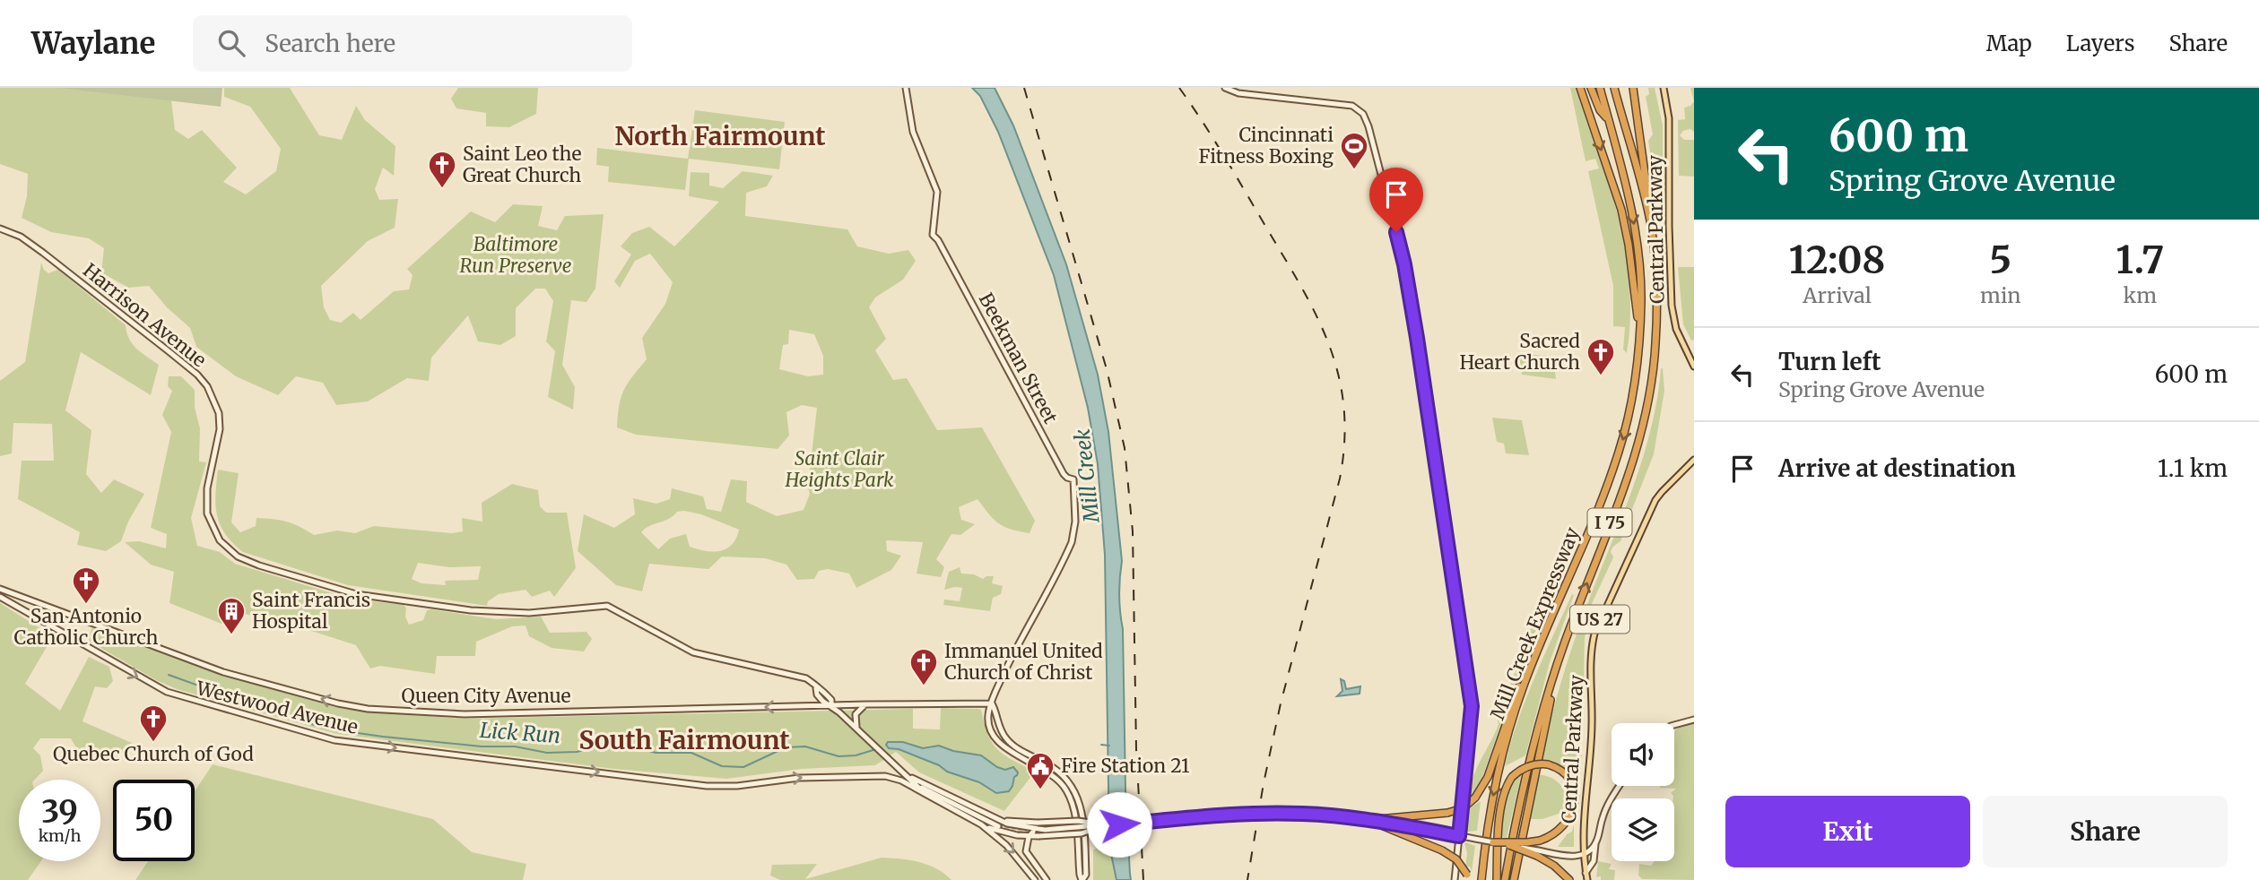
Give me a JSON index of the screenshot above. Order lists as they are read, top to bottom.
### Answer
{
  "streets": {
    "highway": ["I 75", "Mill Creek Expressway"],
    "main road": [
      "Central Parkway",
      "Harrison Avenue",
      "Beekman Street",
      "US 27",
      "Queen City Avenue",
      "Westwood Avenue"
    ]
  },
  "crossings": [
    ["Harrison Avenue", "Queen City Avenue"],
    ["Harrison Avenue", "Westwood Avenue"],
    ["Beekman Street", "Queen City Avenue"]
  ],
  "one_way": ["Queen City Avenue", "Westwood Avenue"],
  "districts": ["North Fairmount", "South Fairmount"],
  "water": ["Mill Creek", "Lick Run"],
  "parks": ["Baltimore Run Preserve", "Saint Clair Heights Park"],
  "places": {
    "sports": ["Cincinnati Fitness Boxing"],
    "church": [
      "Saint Leo the Great Church",
      "Sacred Heart Church",
      "San Antonio Catholic Church",
      "Immanuel United Church of Christ",
      "Quebec Church of God"
    ],
    "building": ["Saint Francis Hospital"],
    "public building": ["Fire Station 21"]
  },
  "page": {
    "header": "Waylane",
    "search": "Search here",
    "nav": ["Map", "Layers", "Share"],
    "turn": ["600 m", "Spring Grove Avenue"],
    "eta": [
      "12:08",
      "Arrival",
      "5",
      "min",
      "1.7",
      "km"
    ],
    "list": [
      {
        "name": "Turn left",
        "note": "Spring Grove Avenue",
        "value": "600 m"
      },
      {
        "name": "Arrive at destination",
        "value": "1.1 km"
      }
    ],
    "speed": "39 km/h",
    "limit": "50",
    "buttons": ["Exit", "Share"]
  }
}
